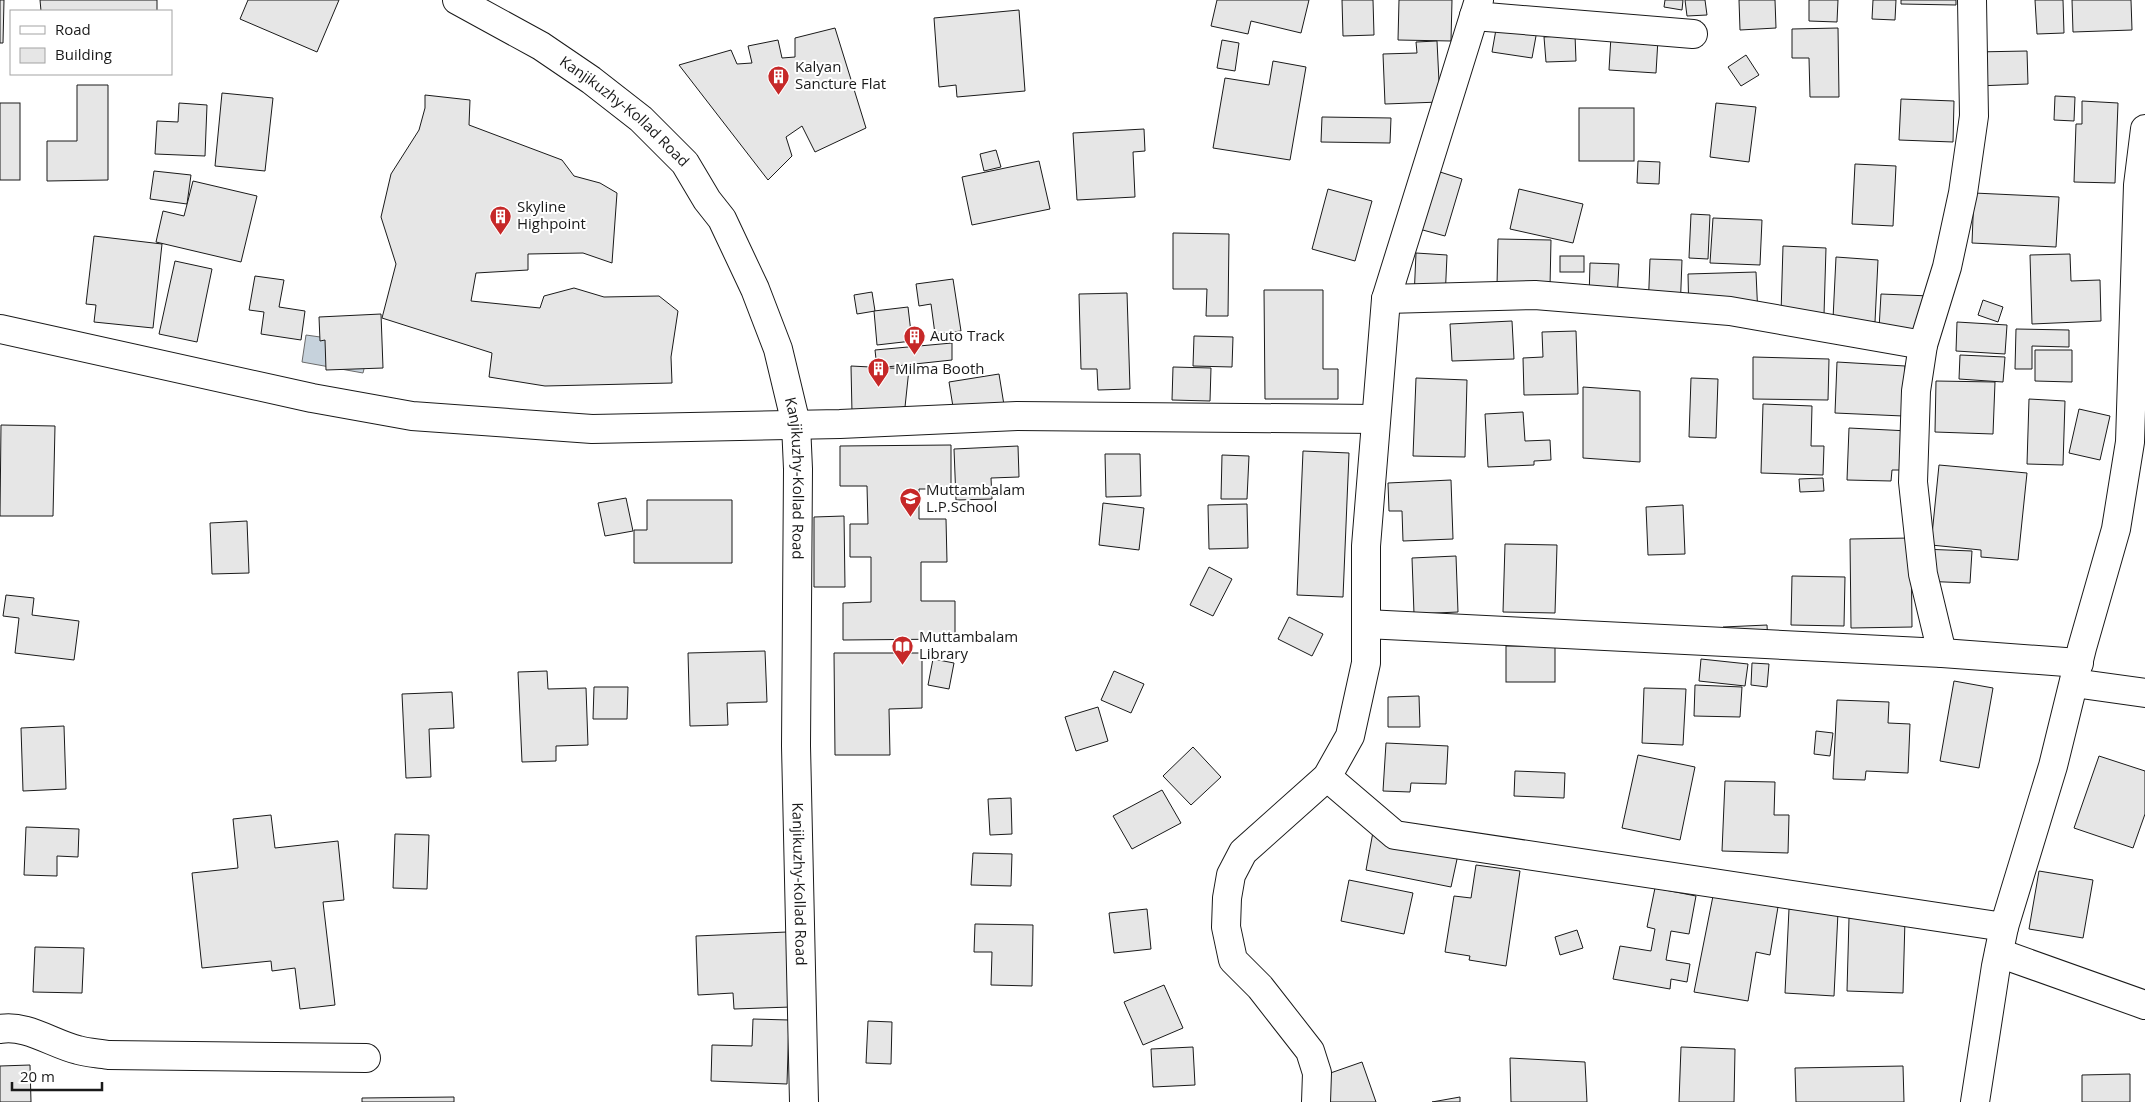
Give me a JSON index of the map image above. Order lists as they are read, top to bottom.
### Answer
{
  "streets": {
    "street": ["Kanjikuzhy-Kollad Road"]
  },
  "places": {
    "building": [
      "Kalyan Sancture Flat",
      "Skyline Highpoint",
      "Auto Track",
      "Milma Booth"
    ],
    "school or university": ["Muttambalam L.P.School"],
    "library": ["Muttambalam Library"]
  },
  "legend": ["Road", "Building"],
  "scale_bar": "20 m"
}
